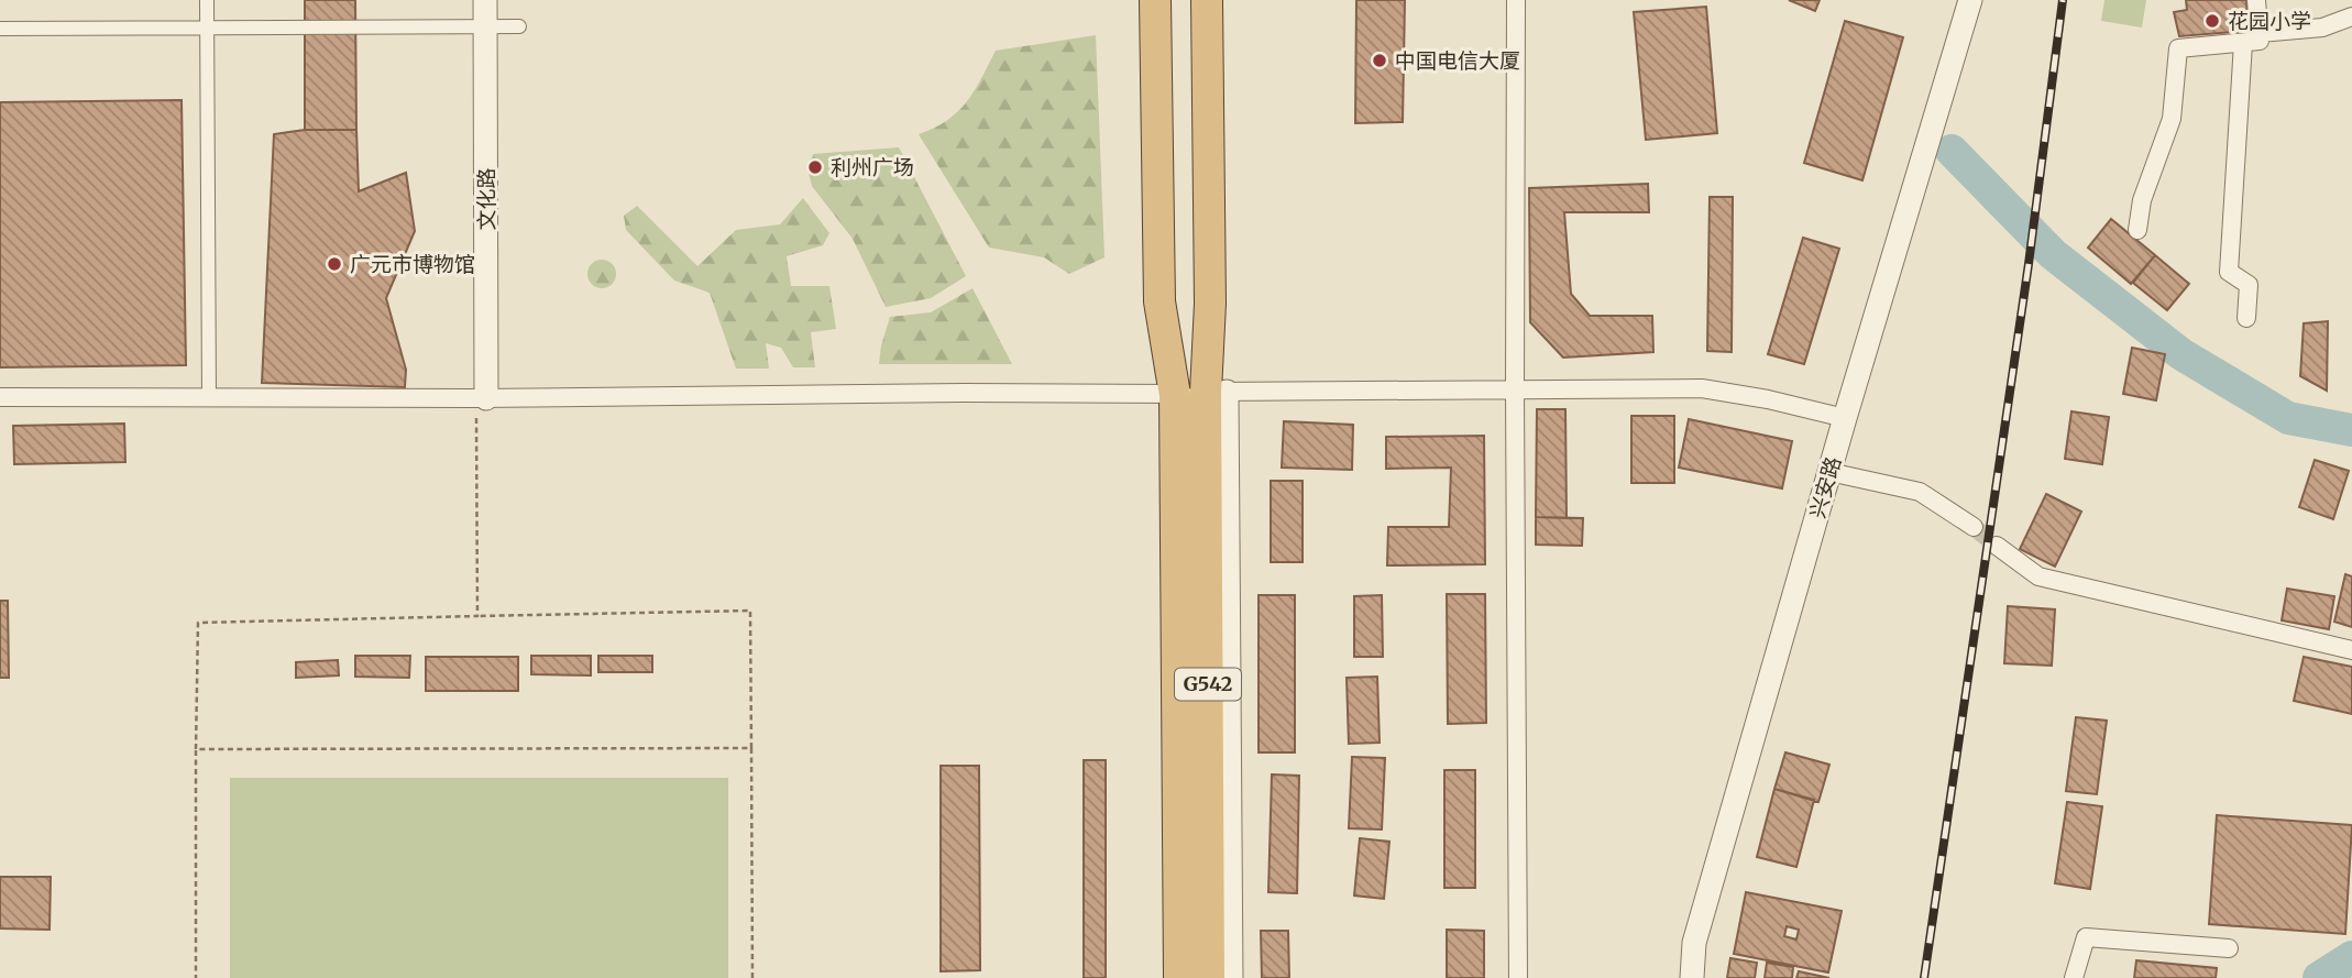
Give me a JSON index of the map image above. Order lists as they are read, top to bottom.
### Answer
{
  "streets": {
    "highway": ["G542"],
    "street": ["文化路", "兴安路"]
  },
  "places": [
    "花园小学",
    "中国电信大厦",
    "利州广场",
    "广元市博物馆"
  ]
}
